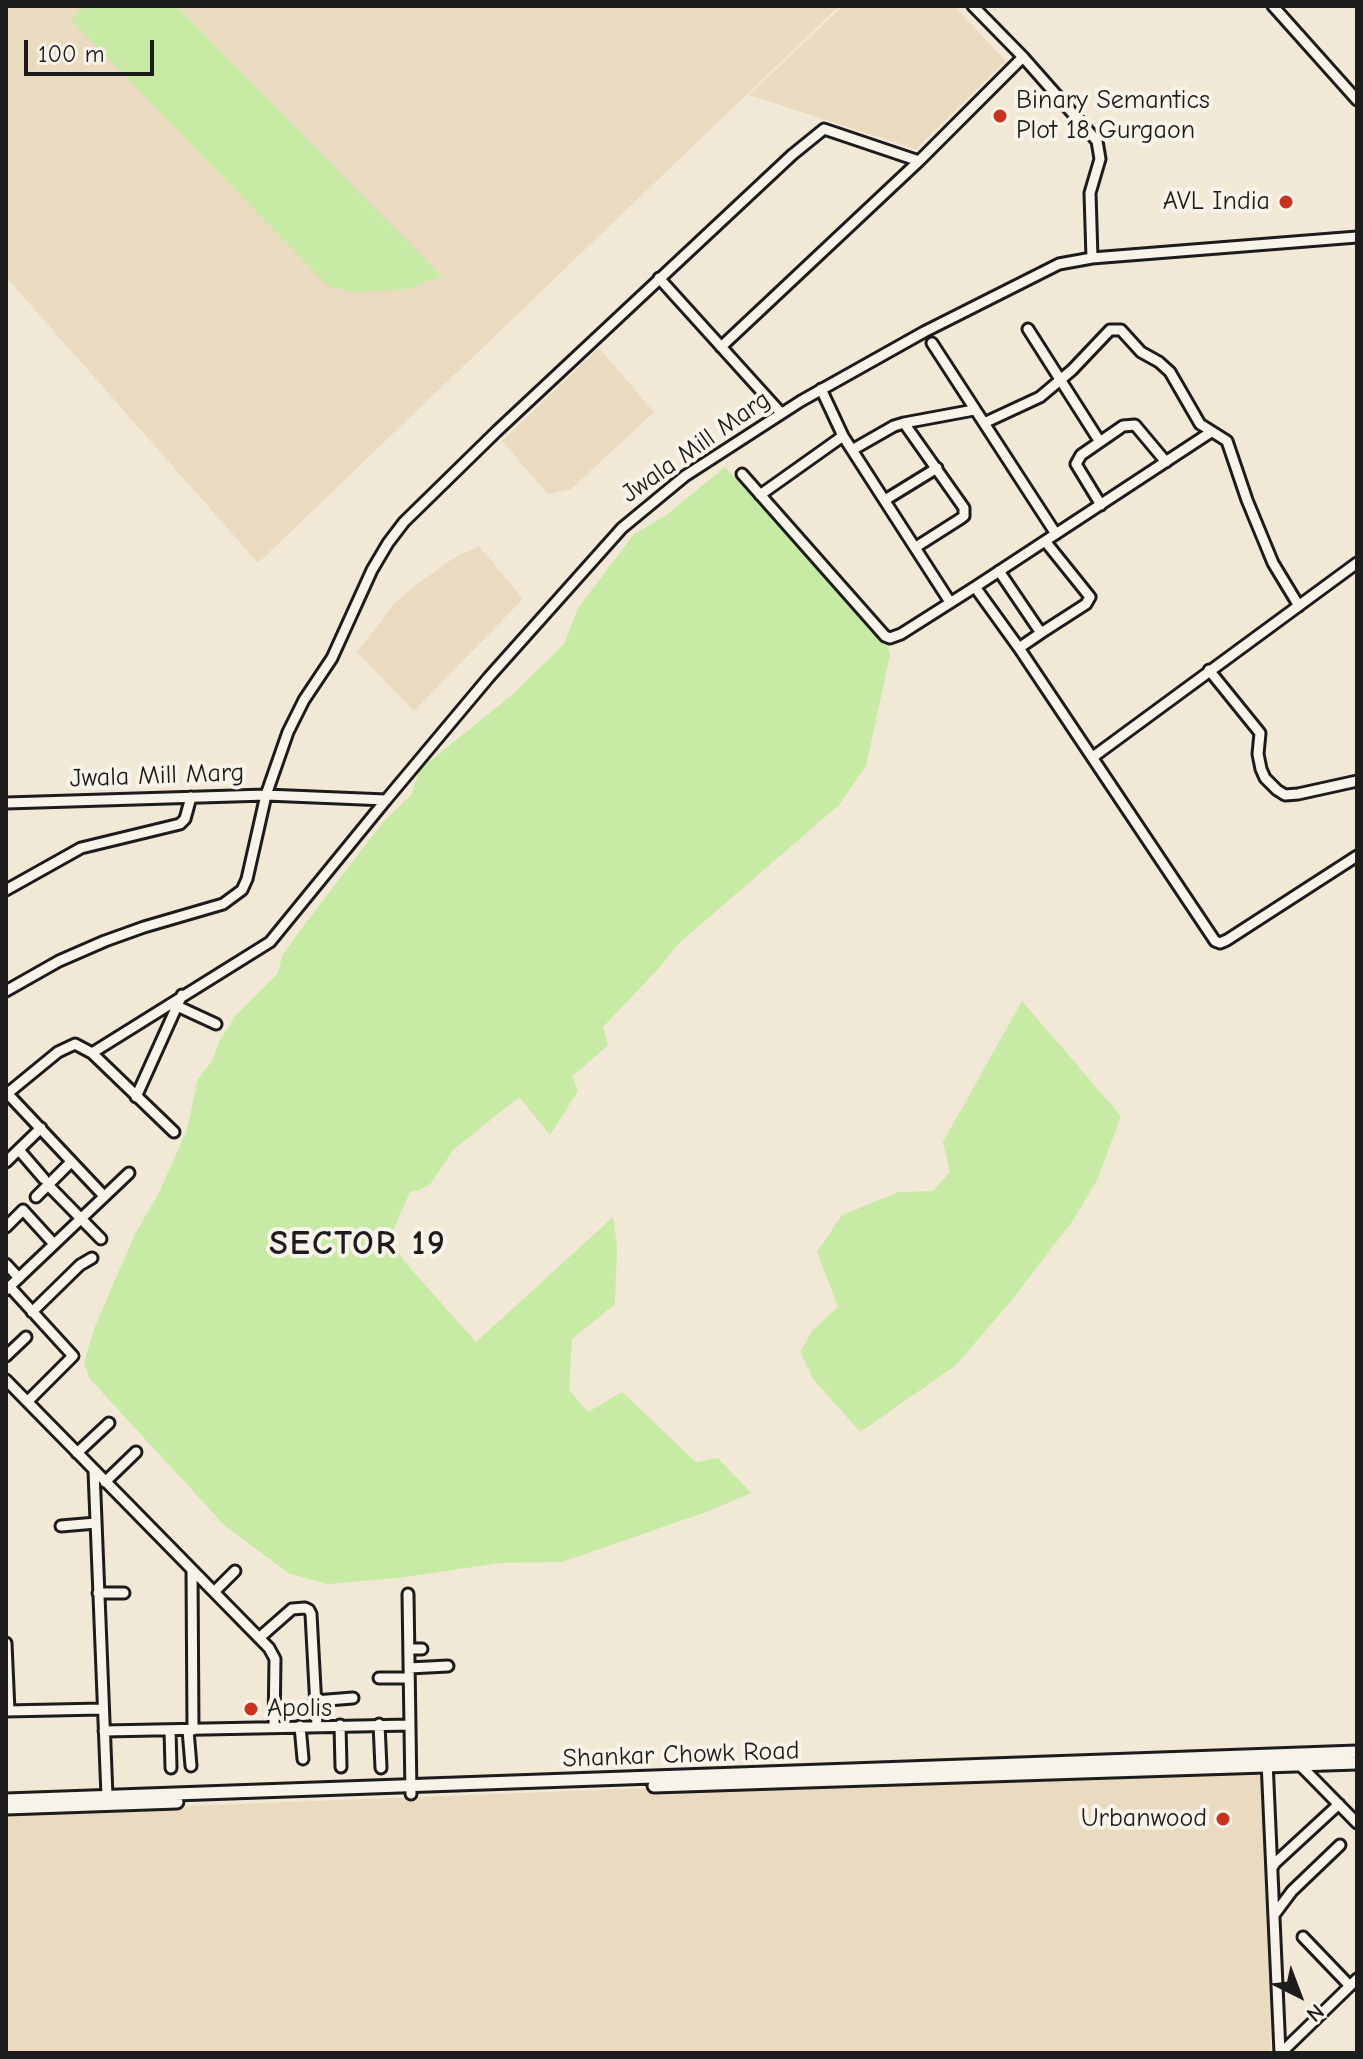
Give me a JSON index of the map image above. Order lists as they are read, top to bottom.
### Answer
{
  "streets": {
    "main road": ["Shankar Chowk Road"],
    "street": ["Jwala Mill Marg"]
  },
  "districts": ["SECTOR 19"],
  "places": [
    "Binary Semantics Plot 18 Gurgaon",
    "AVL India",
    "Apolis",
    "Urbanwood"
  ],
  "scale_bar": "100 m",
  "north": "bottom right"
}
